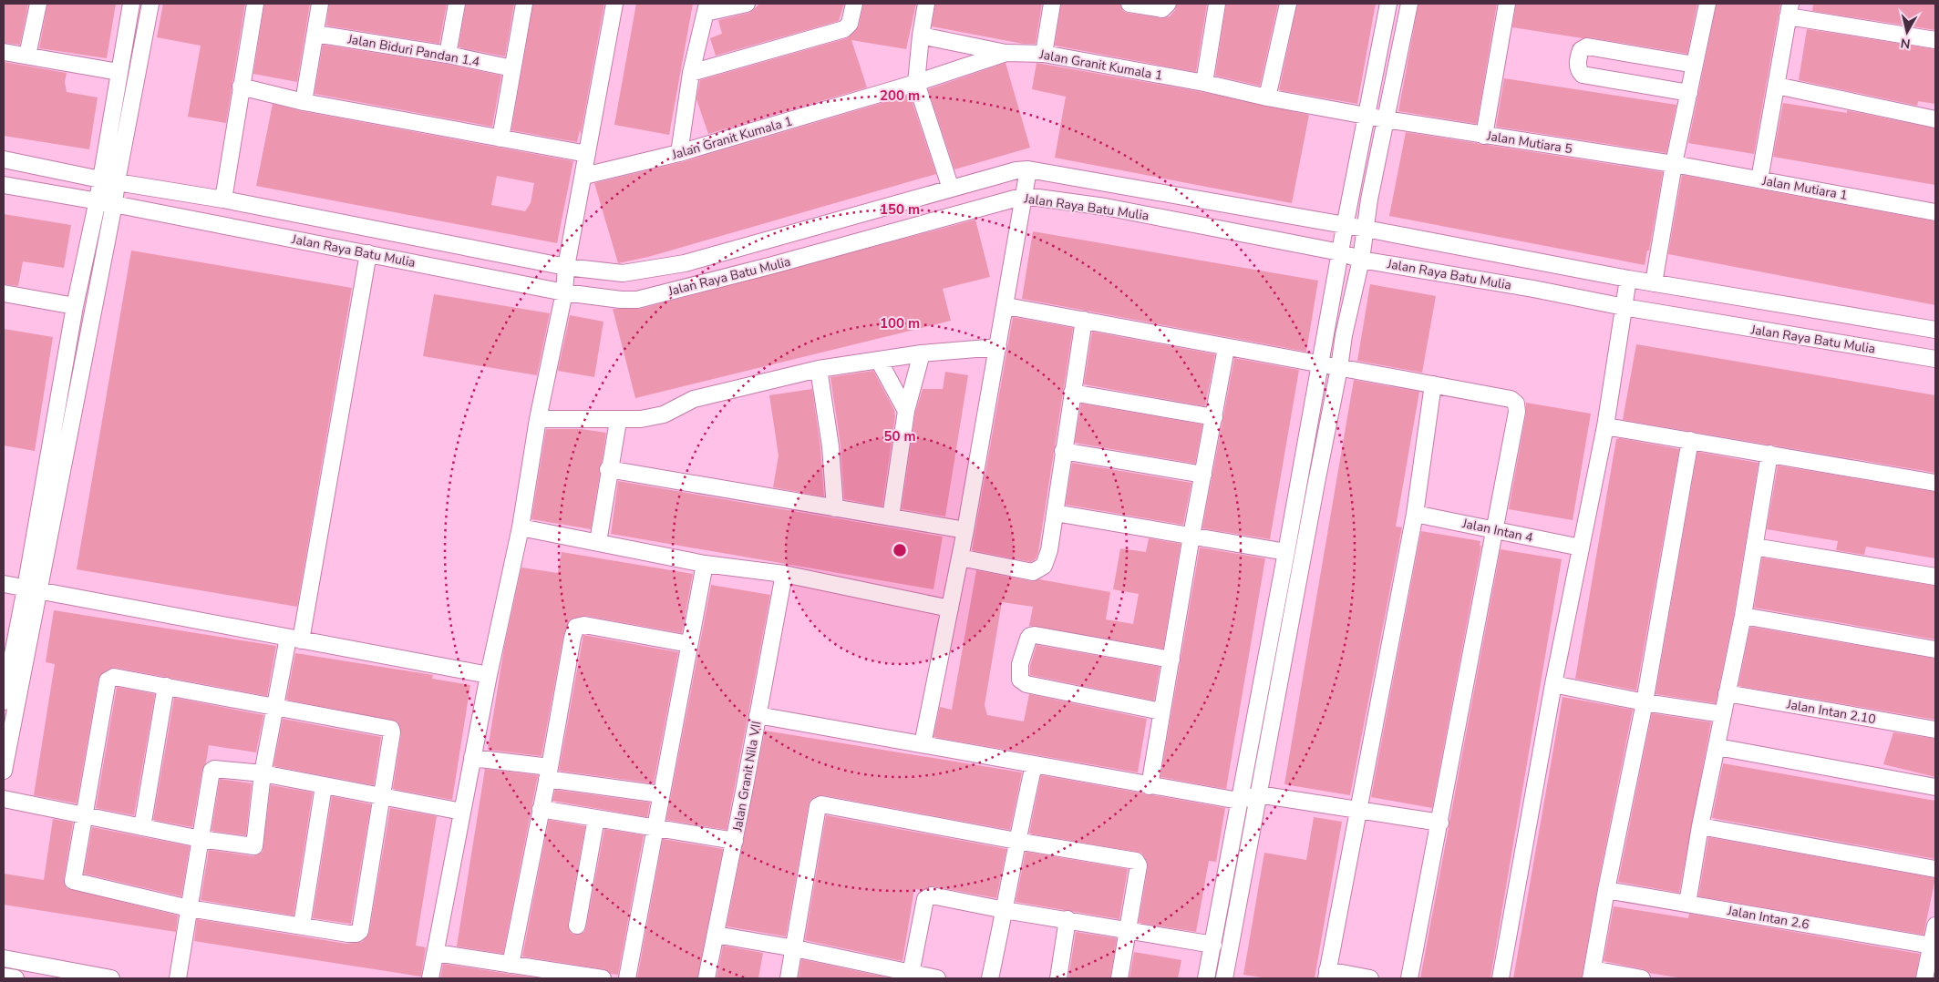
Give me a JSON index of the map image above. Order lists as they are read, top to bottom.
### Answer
{
  "streets": {
    "street": [
      "Jalan Biduri Pandan 1.4",
      "Jalan Granit Kumala 1",
      "Jalan Mutiara 5",
      "Jalan Mutiara 1",
      "Jalan Raya Batu Mulia",
      "Jalan Intan 4",
      "Jalan Intan 2.10",
      "Jalan Granit Nila VII",
      "Jalan Intan 2.6"
    ]
  },
  "crossings": [
    ["Jalan Granit Kumala 1", "Jalan Mutiara 5"],
    ["Jalan Mutiara 5", "Jalan Mutiara 1"]
  ],
  "north": "bottom",
  "rings": [
    "200 m",
    "150 m",
    "100 m",
    "50 m"
  ]
}
